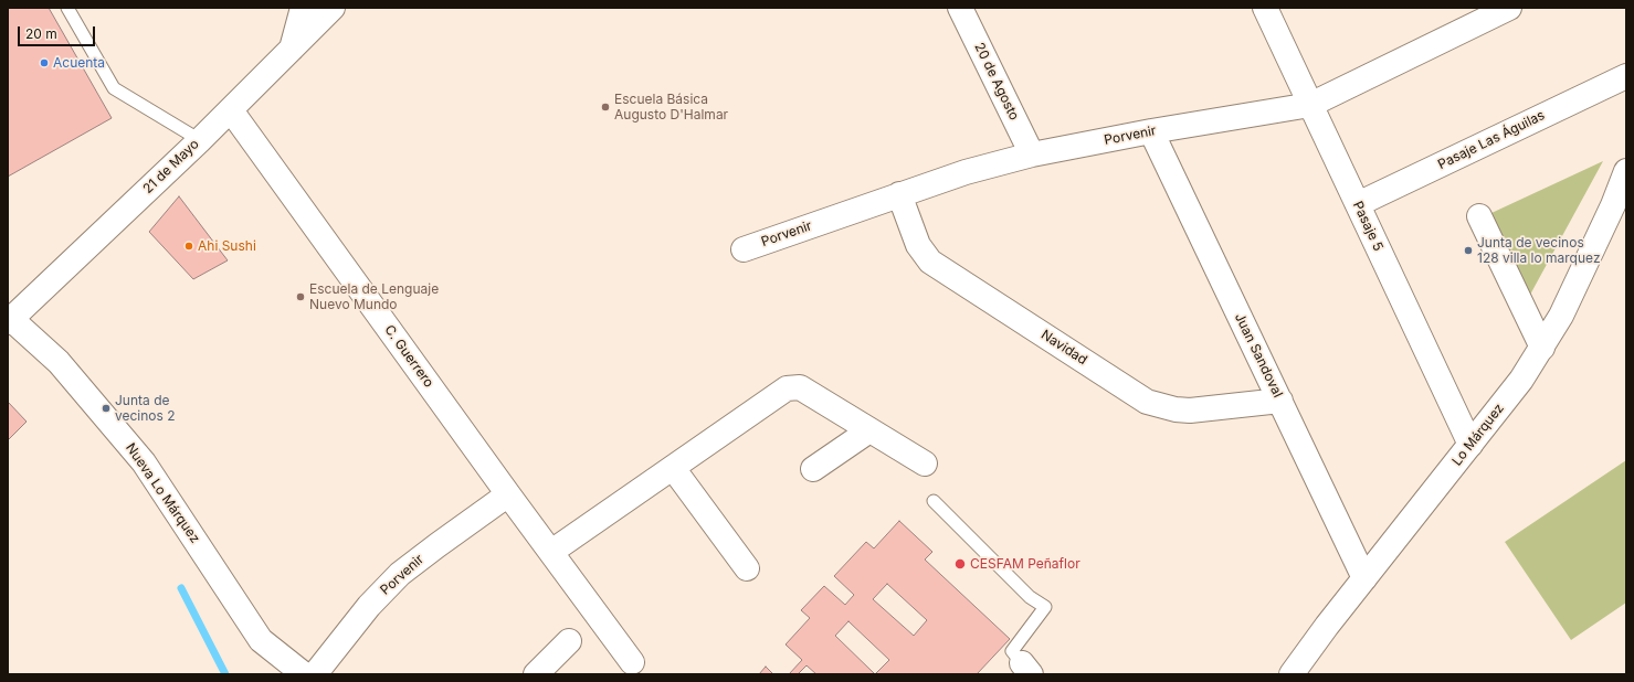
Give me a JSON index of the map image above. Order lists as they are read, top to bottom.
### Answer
{
  "streets": {
    "street": [
      "20 de Agosto",
      "Porvenir",
      "Pasaje Las Águilas",
      "21 de Mayo",
      "Pasaje 5",
      "Navidad",
      "Juan Sandoval",
      "C. Guerrero",
      "Lo Márquez",
      "Nueva Lo Márquez"
    ]
  },
  "crossings": [
    ["20 de Agosto", "Porvenir"],
    ["Porvenir", "Pasaje 5"],
    ["Porvenir", "Navidad"],
    ["Porvenir", "Juan Sandoval"],
    ["Porvenir", "C. Guerrero"],
    ["Pasaje Las Águilas", "Pasaje 5"],
    ["21 de Mayo", "C. Guerrero"],
    ["21 de Mayo", "Nueva Lo Márquez"],
    ["Pasaje 5", "Lo Márquez"],
    ["Navidad", "Juan Sandoval"],
    ["Juan Sandoval", "Lo Márquez"]
  ],
  "places": [
    "Acuenta",
    "Escuela Básica Augusto D'Halmar",
    "Ahi Sushi",
    "Junta de vecinos 128 villa lo marquez",
    "Escuela de Lenguaje Nuevo Mundo",
    "Junta de vecinos 2",
    "CESFAM Peñaflor"
  ],
  "scale_bar": "20 m"
}
